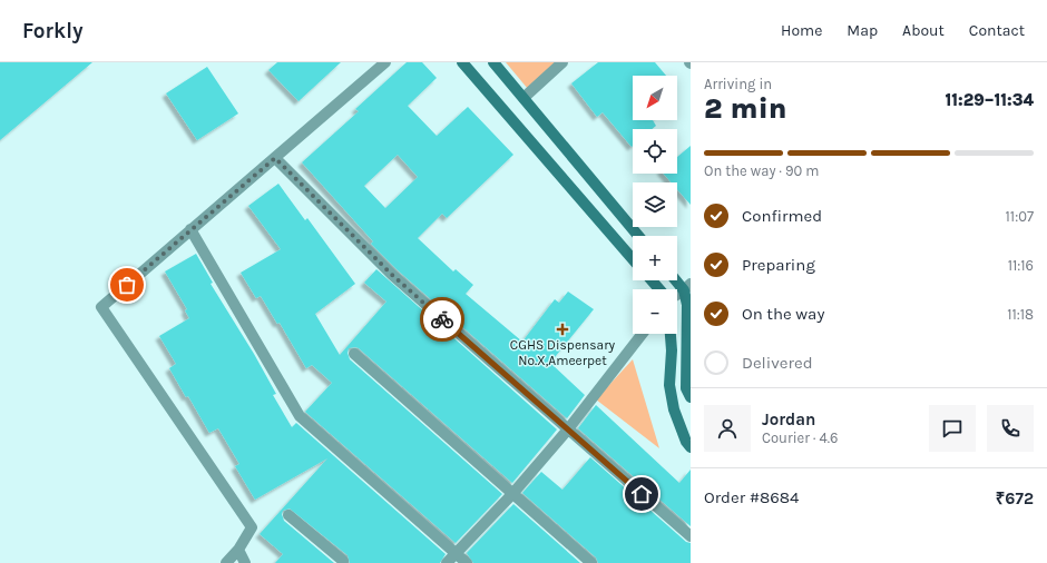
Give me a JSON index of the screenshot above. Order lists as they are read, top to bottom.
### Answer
{
  "places": {
    "health": ["CGHS Dispensary No.X,Ameerpet"]
  },
  "north": "bottom left",
  "page": {
    "header": "Forkly",
    "nav": [
      "Home",
      "Map",
      "About",
      "Contact"
    ],
    "heading": ["2 min", "Arriving in", "11:29–11:34"],
    "panel": [
      "Jordan",
      "Courier · 4.6",
      "Order #8684",
      "₹672"
    ],
    "map_buttons": ["+", "−"],
    "bar": "On the way · 90 m",
    "list": [
      ["Confirmed", "11:07"],
      ["Preparing", "11:16"],
      ["On the way", "11:18"],
      "Delivered"
    ]
  }
}
